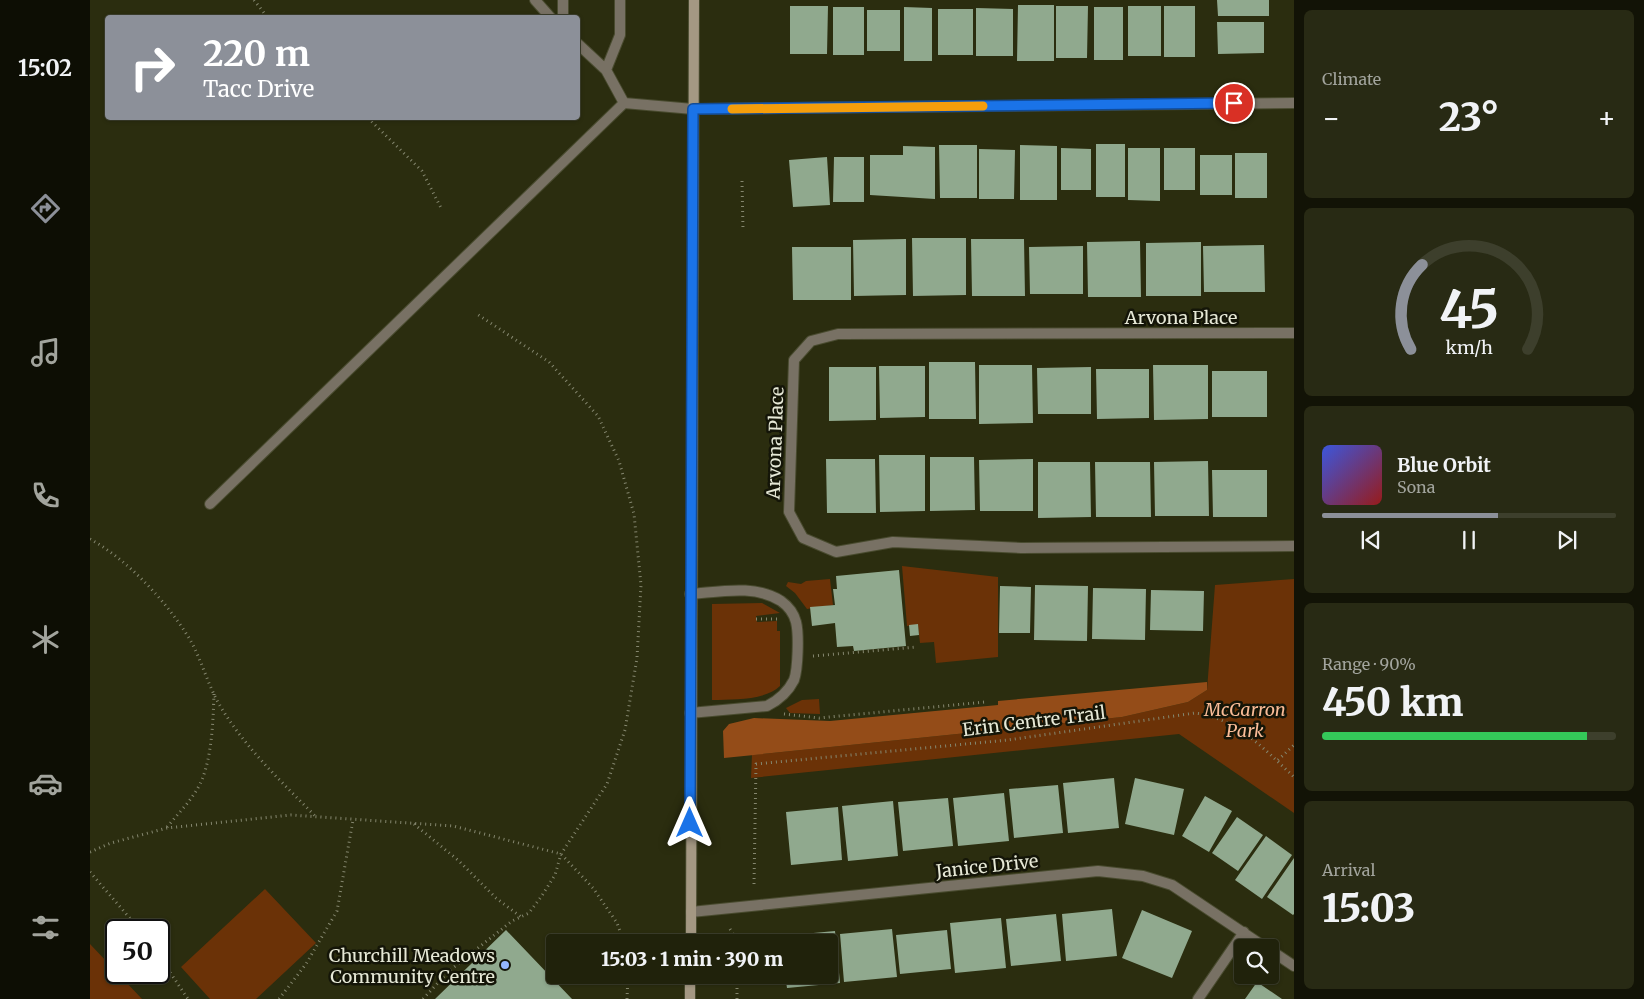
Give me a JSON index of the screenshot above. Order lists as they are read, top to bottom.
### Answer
{
  "streets": {
    "street": ["Arvona Place", "Janice Drive"],
    "path": ["Erin Centre Trail"]
  },
  "parks": ["McCarron Park"],
  "places": ["Churchill Meadows Community Centre"],
  "page": {
    "tabs": "15:02",
    "tile": [
      "Climate",
      ["Range · 90%", "450 km"],
      ["Arrival", "15:03"]
    ],
    "turn": ["220 m", "Tacc Drive"],
    "heat": ["−", "23°", "+"],
    "song": ["Blue Orbit", "Sona"],
    "limit": "50",
    "trip": "15:03 · 1 min · 390 m",
    "gauge": ["45", "km/h"]
  }
}
